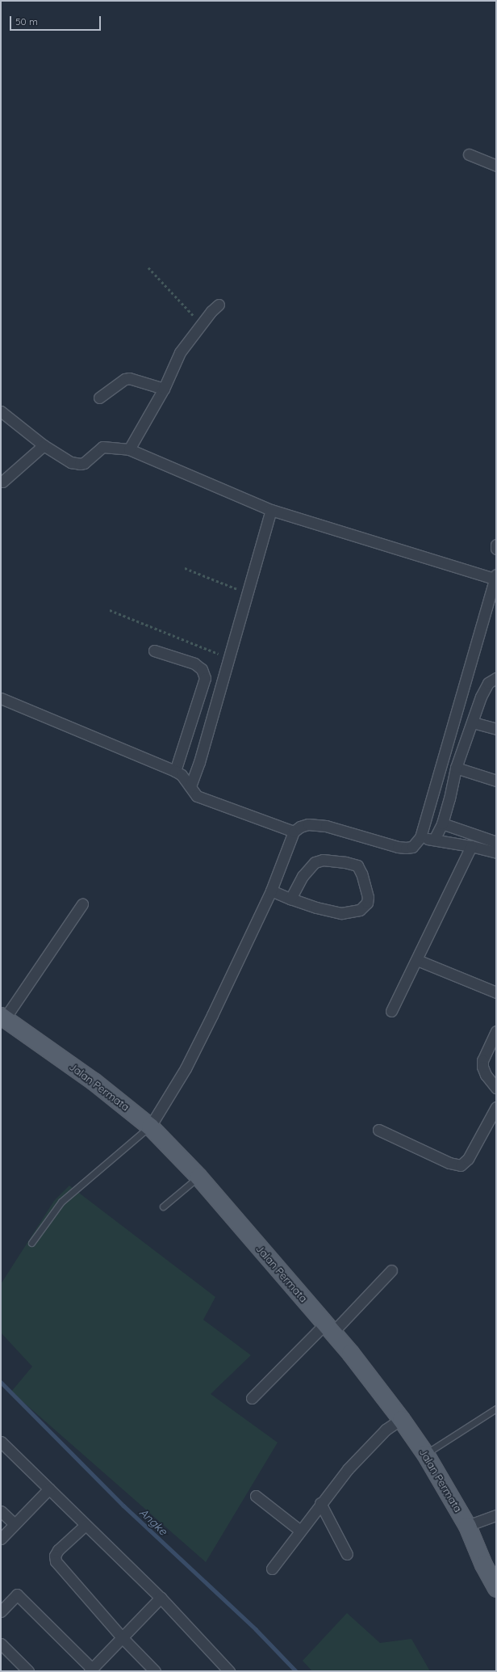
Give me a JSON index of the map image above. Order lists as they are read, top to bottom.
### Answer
{
  "streets": {
    "main road": ["Jalan Permata"]
  },
  "water": ["Angke"],
  "scale_bar": "50 m"
}
